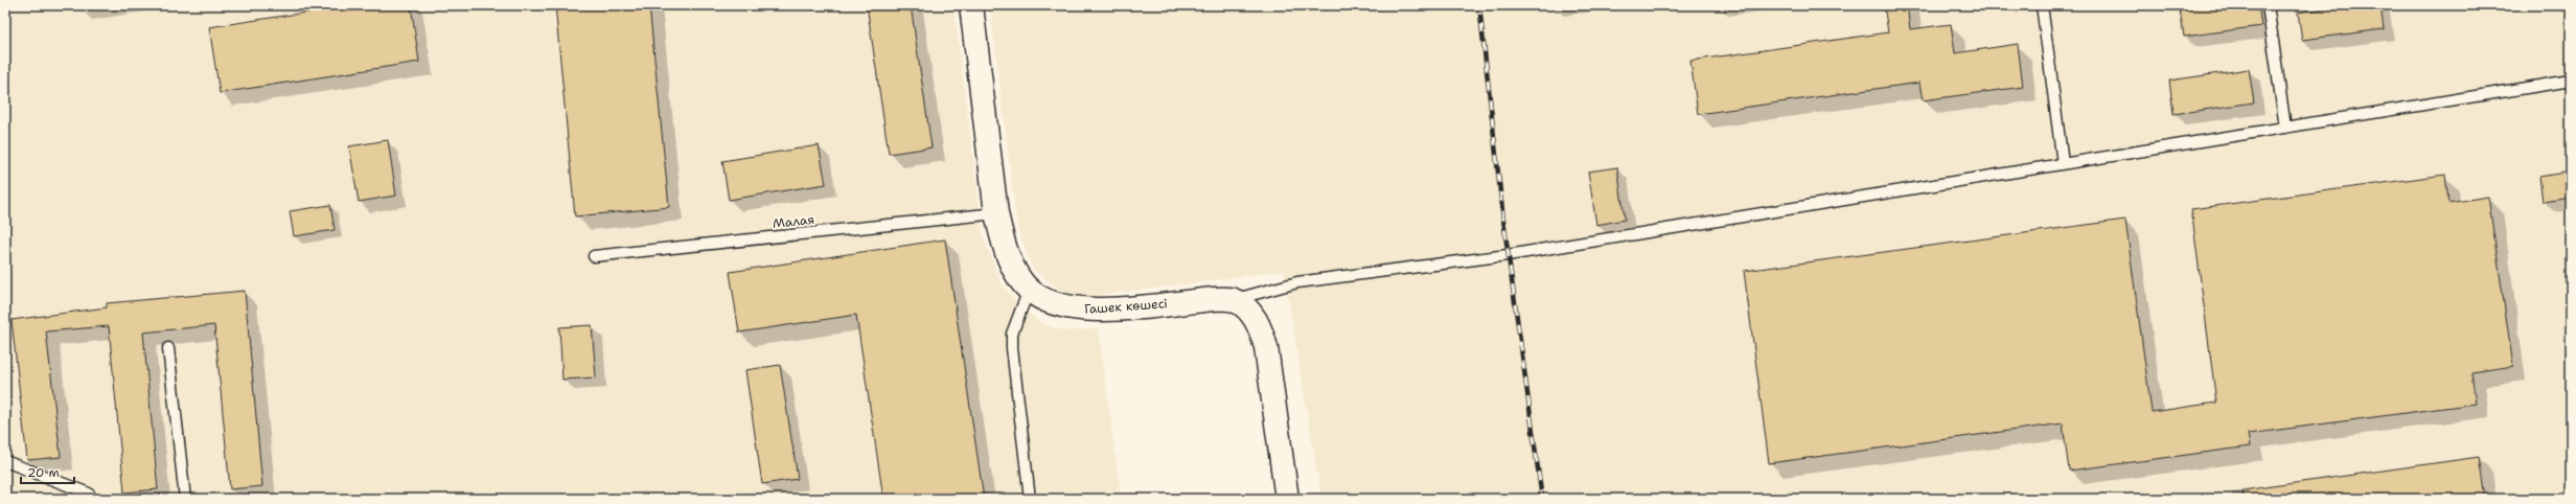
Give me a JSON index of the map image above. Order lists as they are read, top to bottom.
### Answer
{
  "streets": {
    "street": ["Гашек көшесі"],
    "lane": ["Малая"]
  },
  "crossings": [
    ["Малая", "Гашек көшесі"]
  ],
  "scale_bar": "20 m"
}
